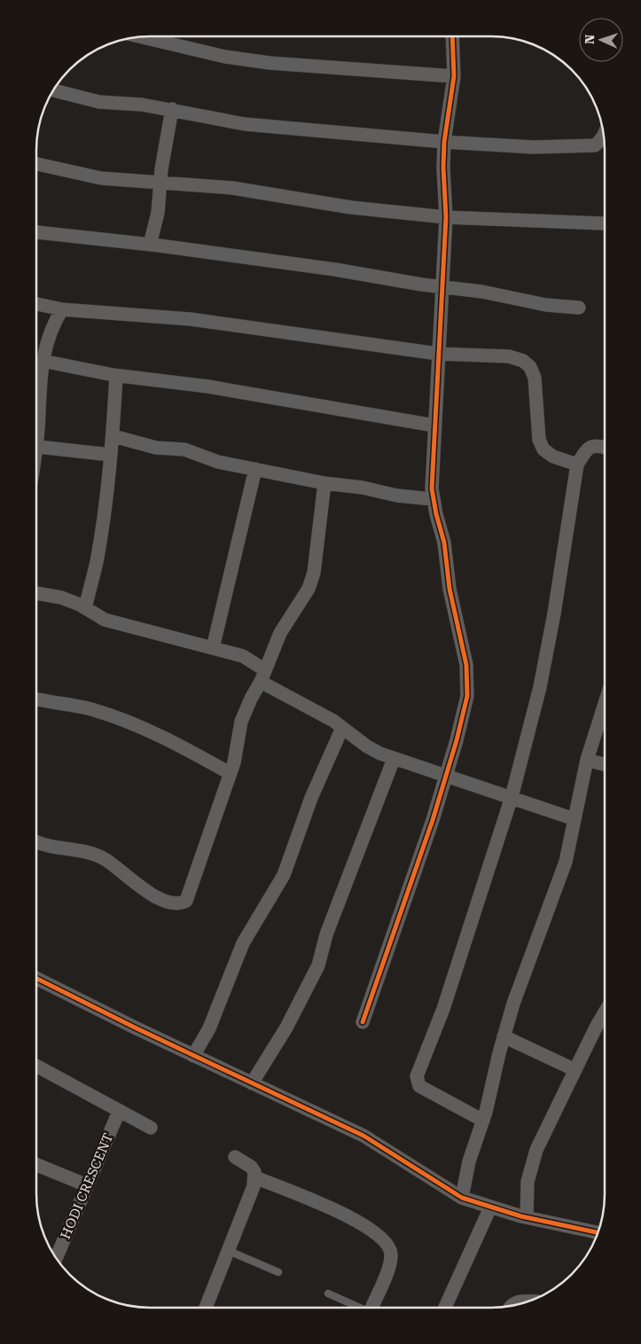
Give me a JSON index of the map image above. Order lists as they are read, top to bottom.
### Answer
{
  "streets": {
    "street": ["HODI CRESCENT"]
  },
  "north": "left"
}
